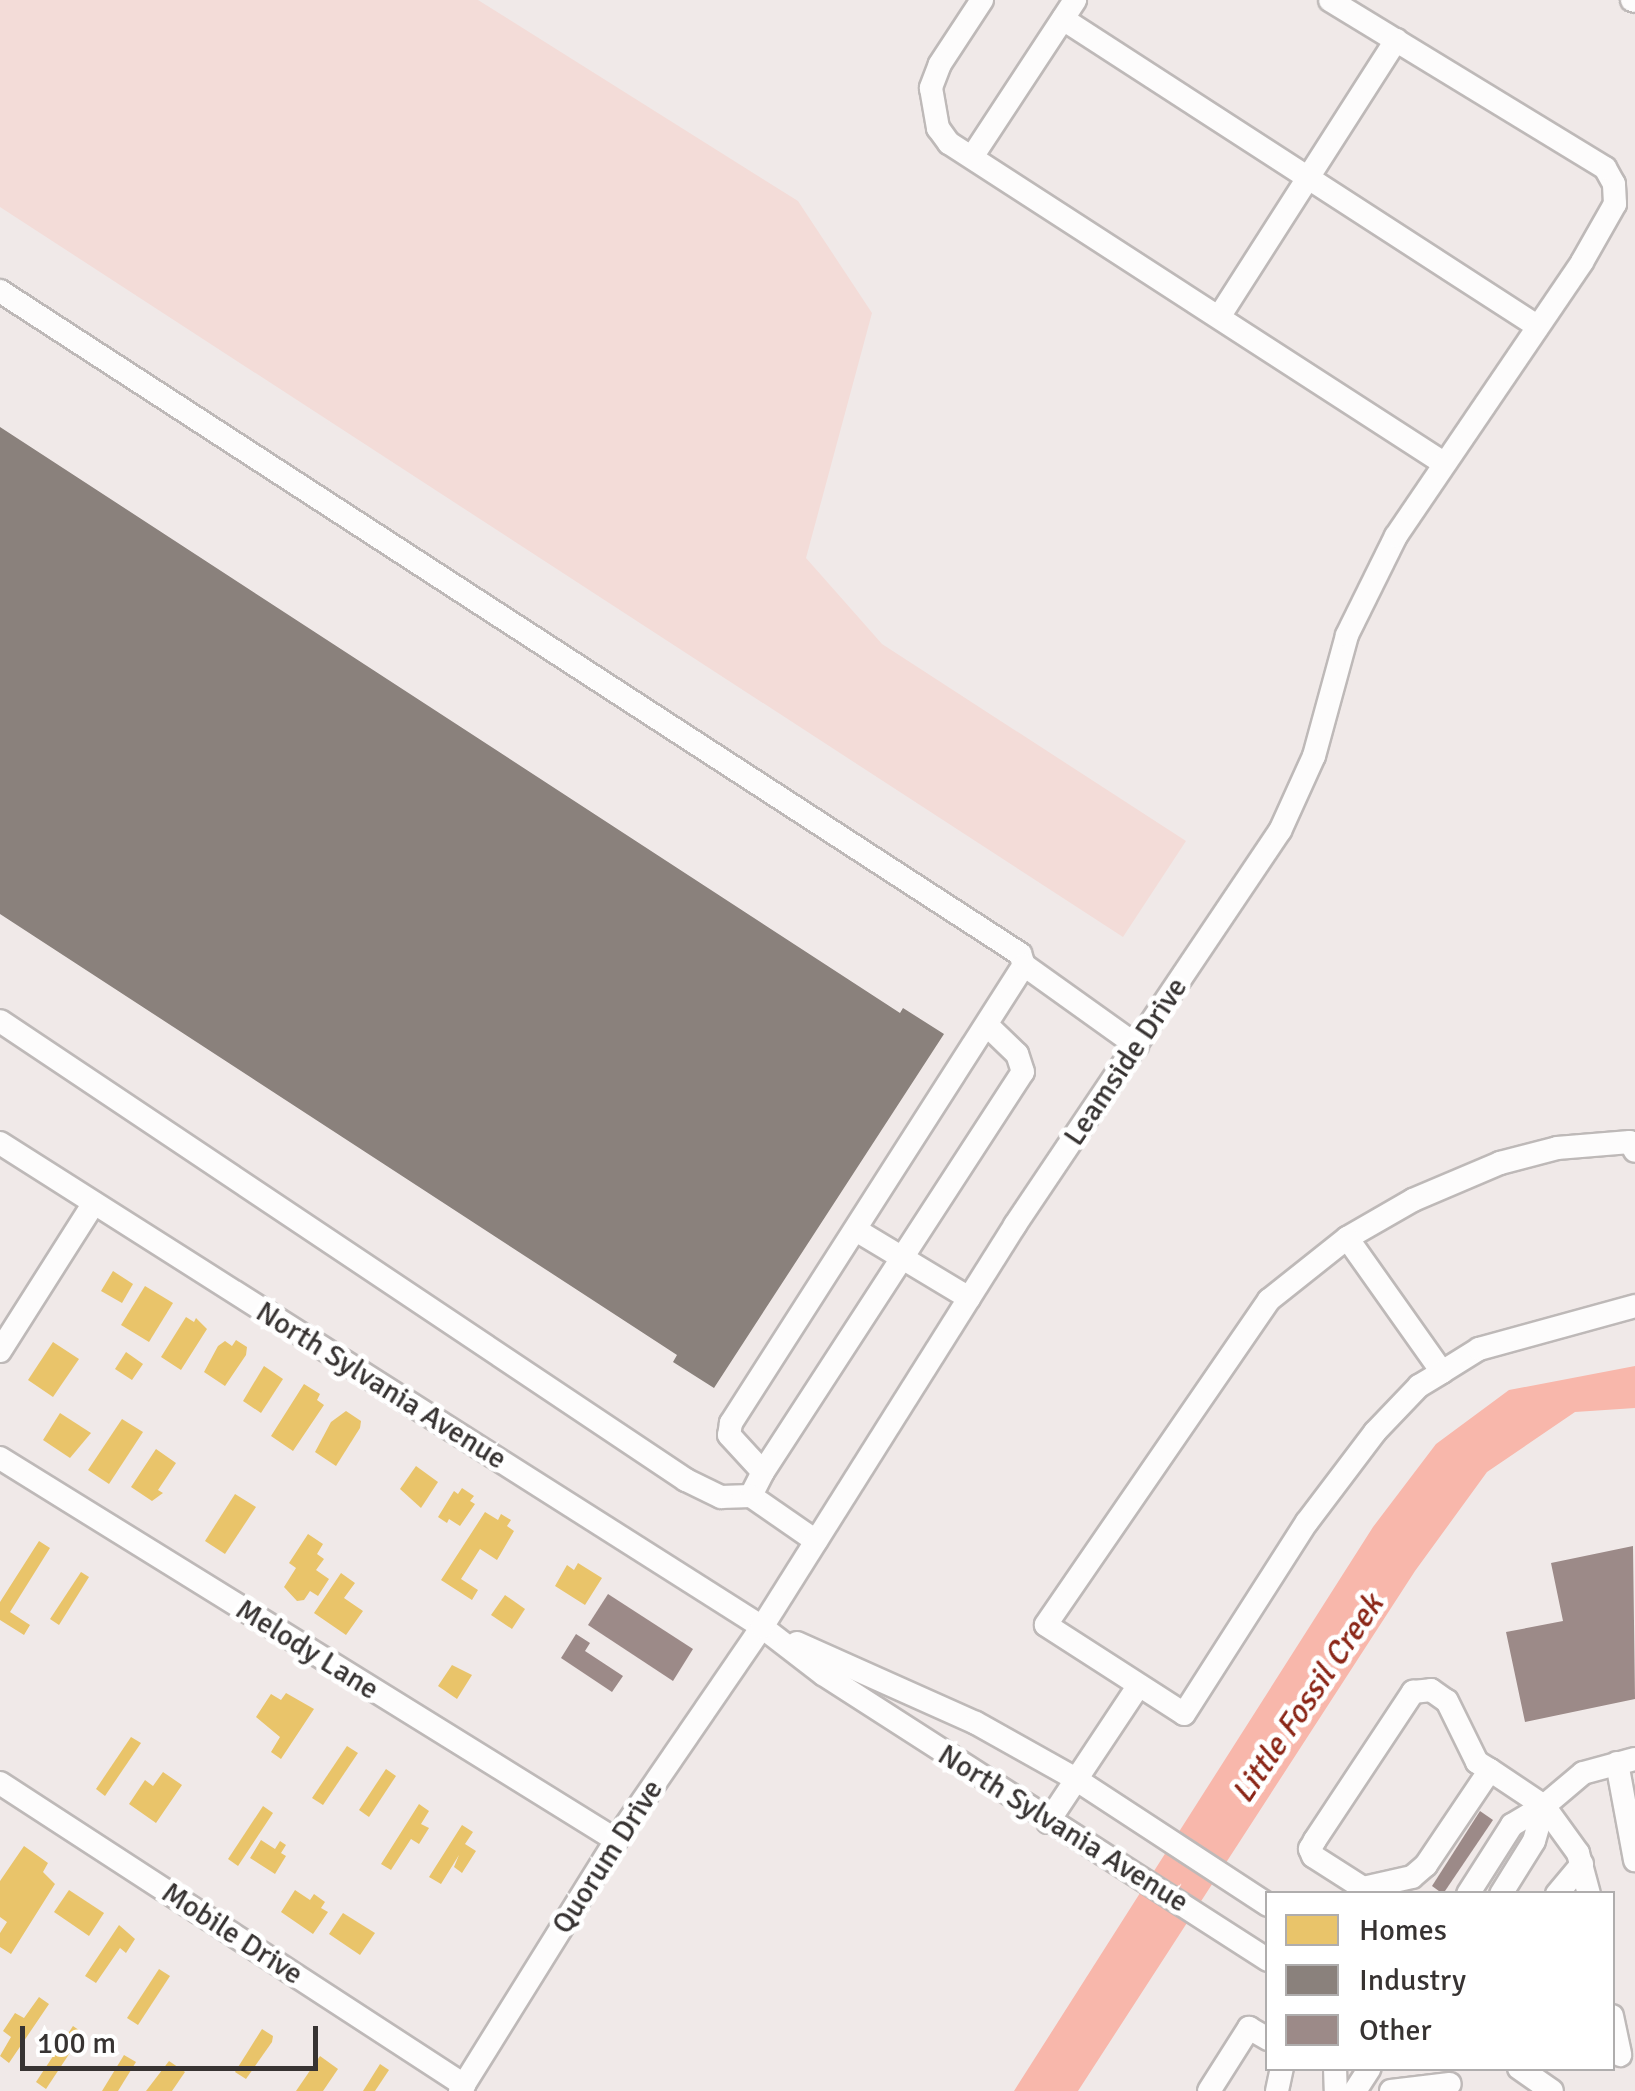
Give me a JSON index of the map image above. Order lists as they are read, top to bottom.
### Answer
{
  "streets": {
    "street": [
      "Leamside Drive",
      "North Sylvania Avenue",
      "Melody Lane",
      "Quorum Drive",
      "Mobile Drive"
    ]
  },
  "crossings": [
    ["Leamside Drive", "North Sylvania Avenue"],
    ["Leamside Drive", "Quorum Drive"],
    ["North Sylvania Avenue", "Quorum Drive"],
    ["Melody Lane", "Quorum Drive"],
    ["Quorum Drive", "Mobile Drive"]
  ],
  "water": ["Little Fossil Creek"],
  "legend": ["Homes", "Industry", "Other"],
  "scale_bar": "100 m"
}
